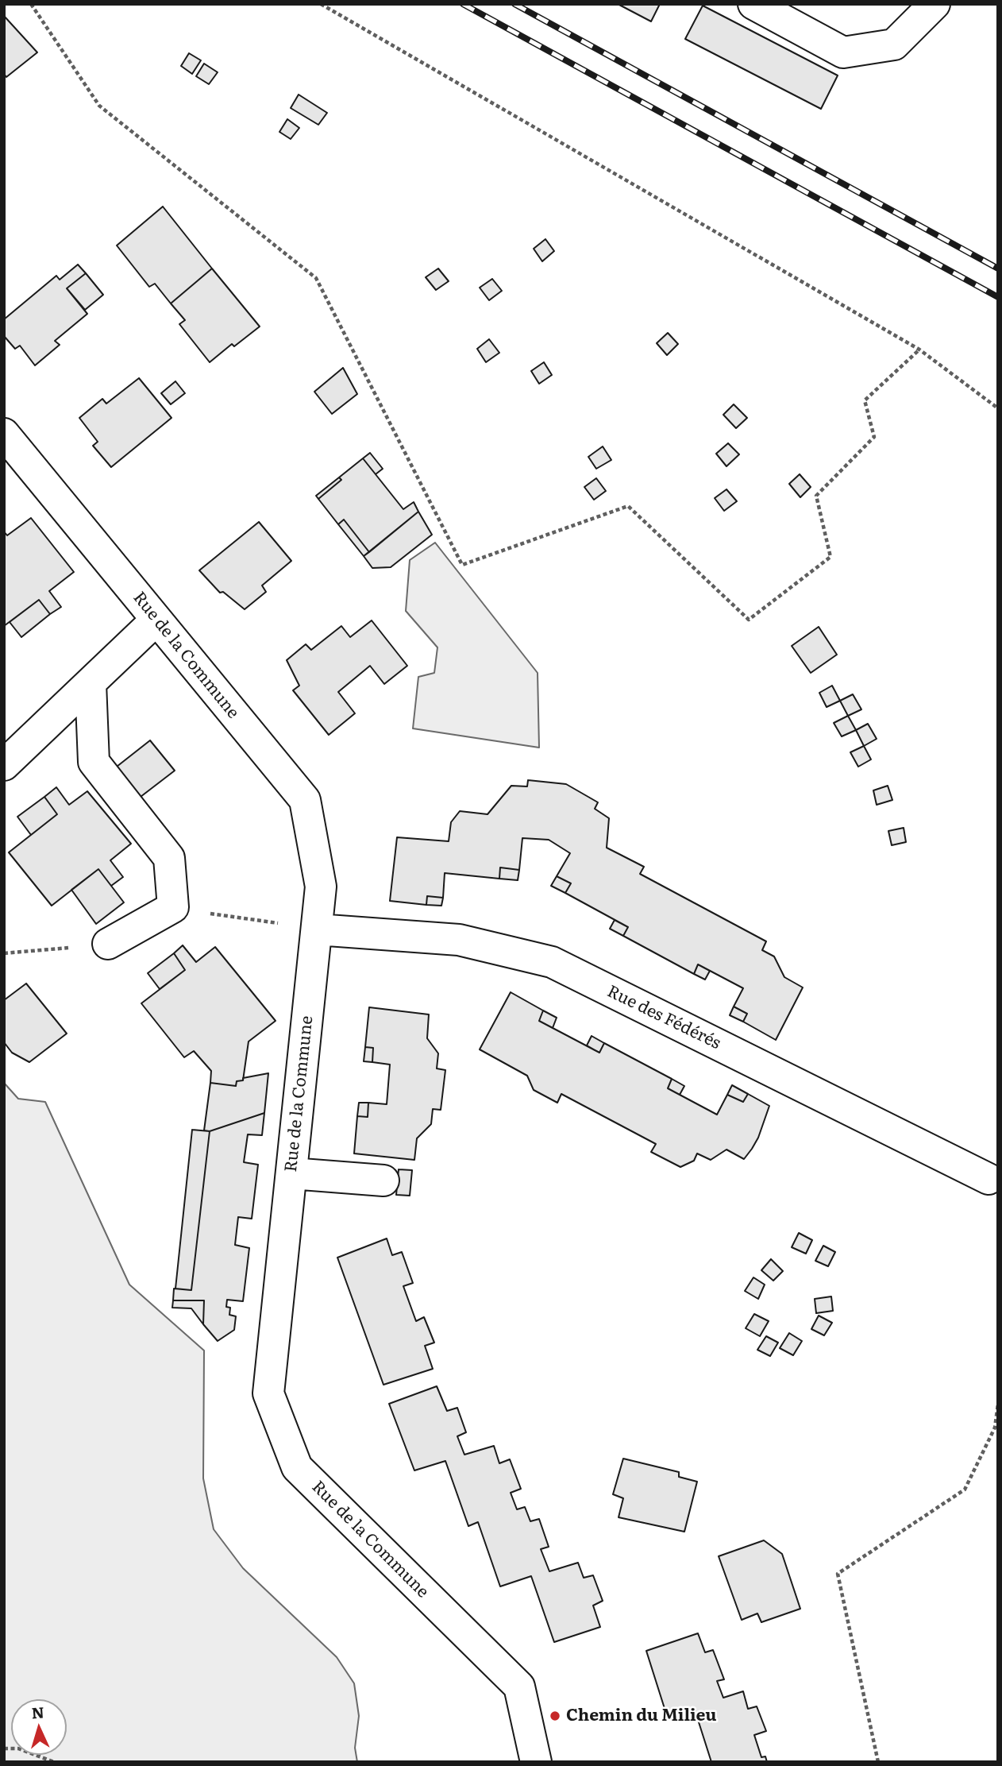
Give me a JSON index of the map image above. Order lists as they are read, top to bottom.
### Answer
{
  "streets": {
    "street": ["Rue de la Commune", "Rue des Fédérés"]
  },
  "crossings": [
    ["Rue de la Commune", "Rue des Fédérés"]
  ],
  "places": ["Chemin du Milieu"],
  "north": "top"
}
